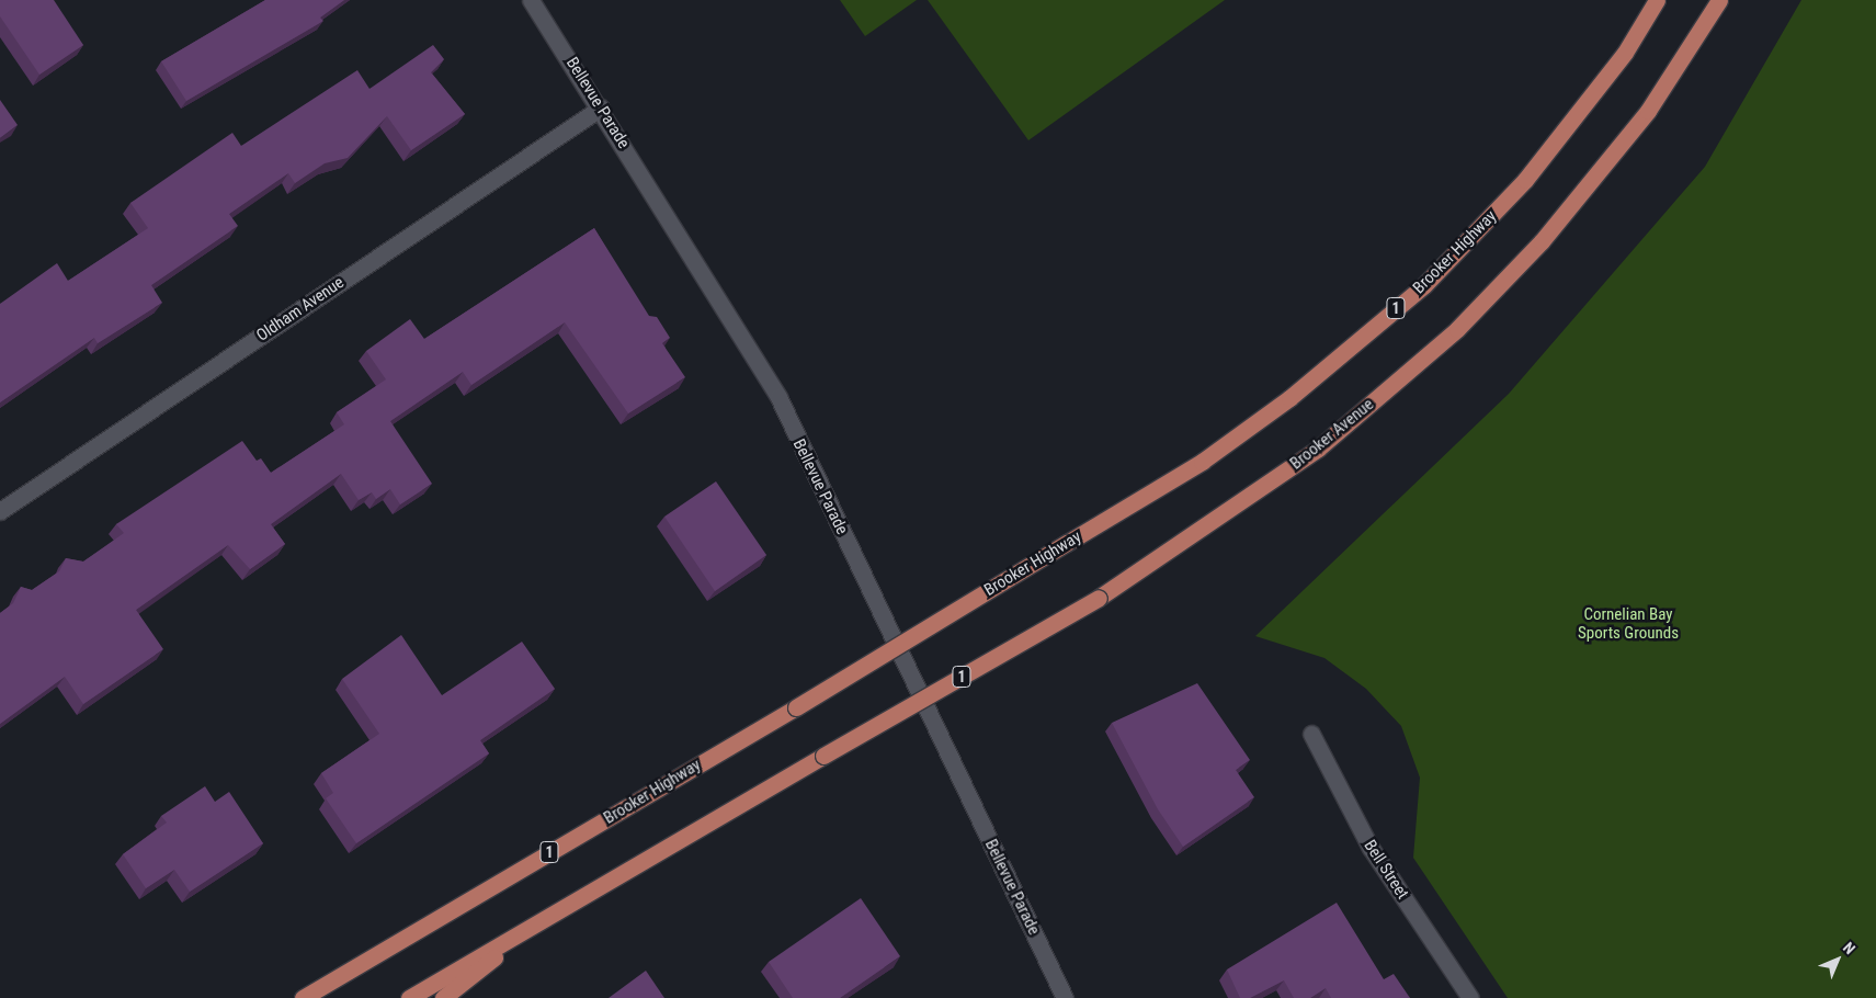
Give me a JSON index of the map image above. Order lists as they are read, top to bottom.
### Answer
{
  "streets": {
    "highway": ["Brooker Highway", "1", "Brooker Avenue"],
    "street": ["Bellevue Parade", "Oldham Avenue", "Bell Street"]
  },
  "crossings": [
    ["Bellevue Parade", "Oldham Avenue"],
    ["1", "Brooker Avenue"]
  ],
  "parks": ["Cornelian Bay Sports Grounds"],
  "north": "top right"
}
